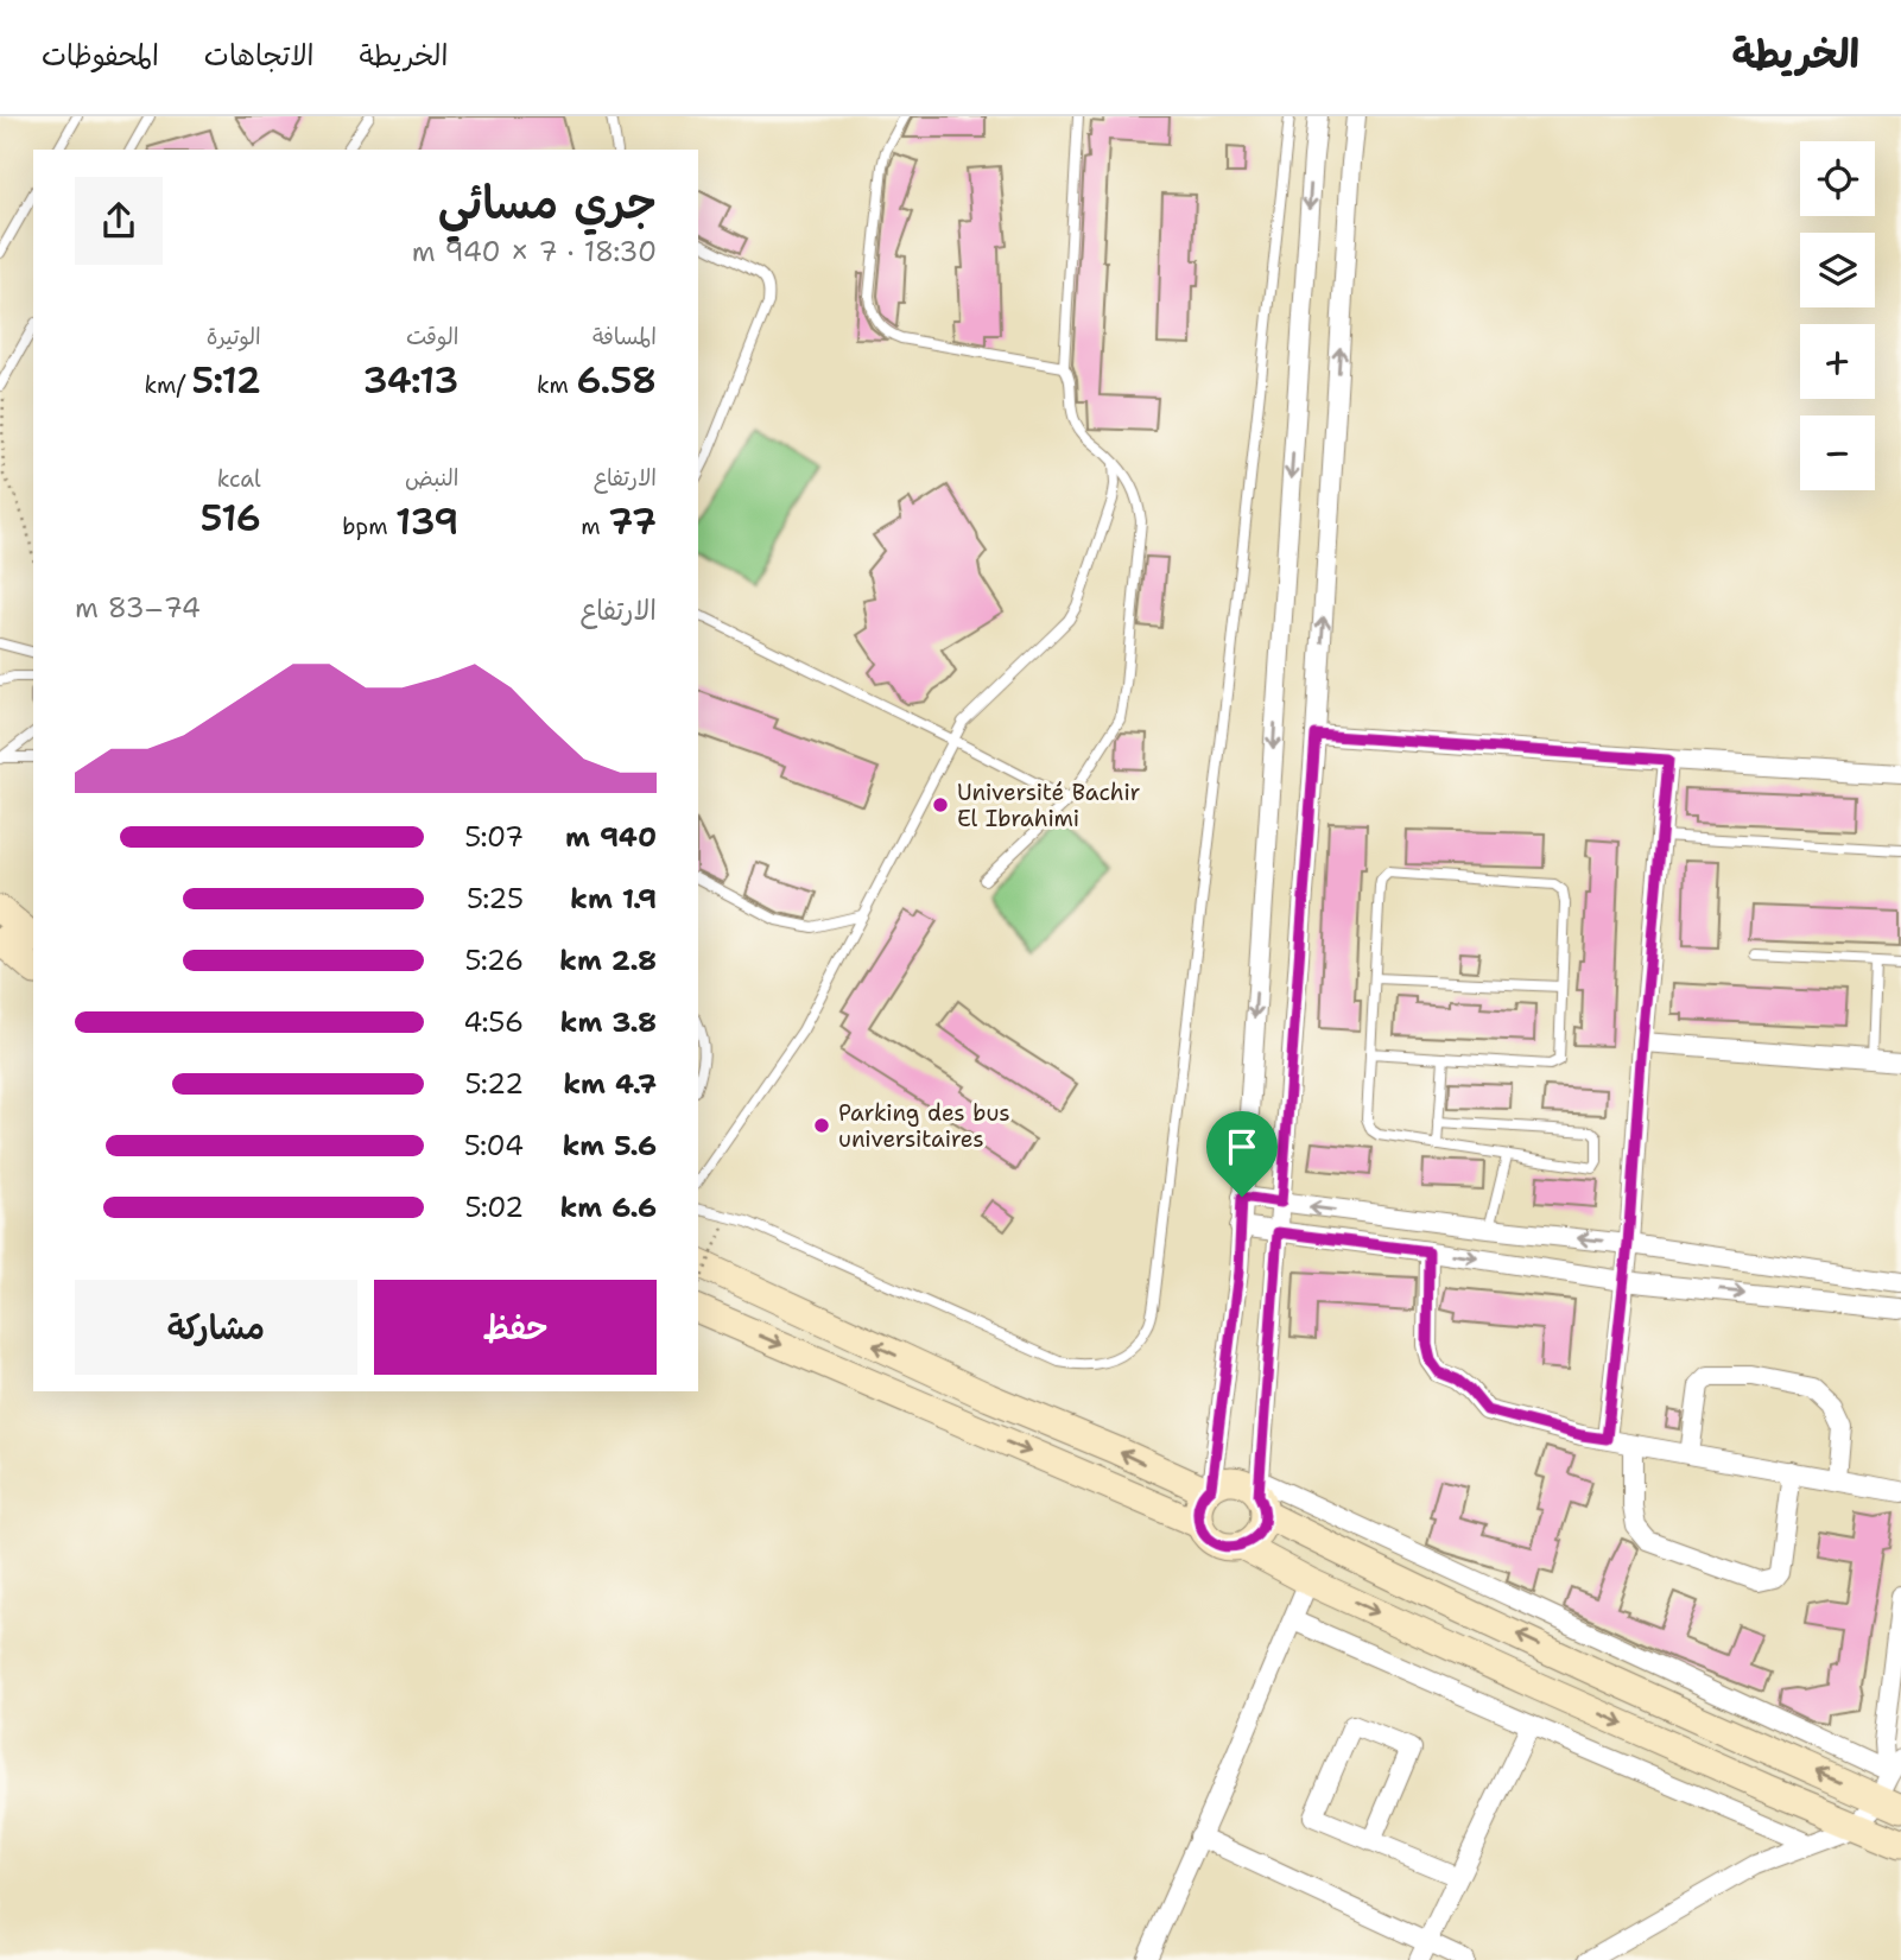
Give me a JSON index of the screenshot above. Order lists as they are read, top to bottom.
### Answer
{
  "places": ["Université Bachir El Ibrahimi", "Parking des bus universitaires"],
  "page": {
    "header": "الخريطة",
    "nav": ["الخريطة", "الاتجاهات", "المحفوظات"],
    "map_buttons": ["+", "−"],
    "heading": ["جري مسائي", "18:30 · 7 × 940 m"],
    "stats": [
      ["المسافة", "6.58 km"],
      ["الوقت", "34:13"],
      ["الوتيرة", "5:12 /km"],
      ["الارتفاع", "77 m"],
      ["النبض", "139 bpm"],
      ["kcal", "516"]
    ],
    "chart": ["الارتفاع", "74–83 m"],
    "list": [
      {
        "name": "940 m",
        "note": "5:07"
      },
      {
        "name": "1.9 km",
        "note": "5:25"
      },
      {
        "name": "2.8 km",
        "note": "5:26"
      },
      {
        "name": "3.8 km",
        "note": "4:56"
      },
      {
        "name": "4.7 km",
        "note": "5:22"
      },
      {
        "name": "5.6 km",
        "note": "5:04"
      },
      {
        "name": "6.6 km",
        "note": "5:02"
      }
    ],
    "buttons": ["حفظ", "مشاركة"]
  }
}
